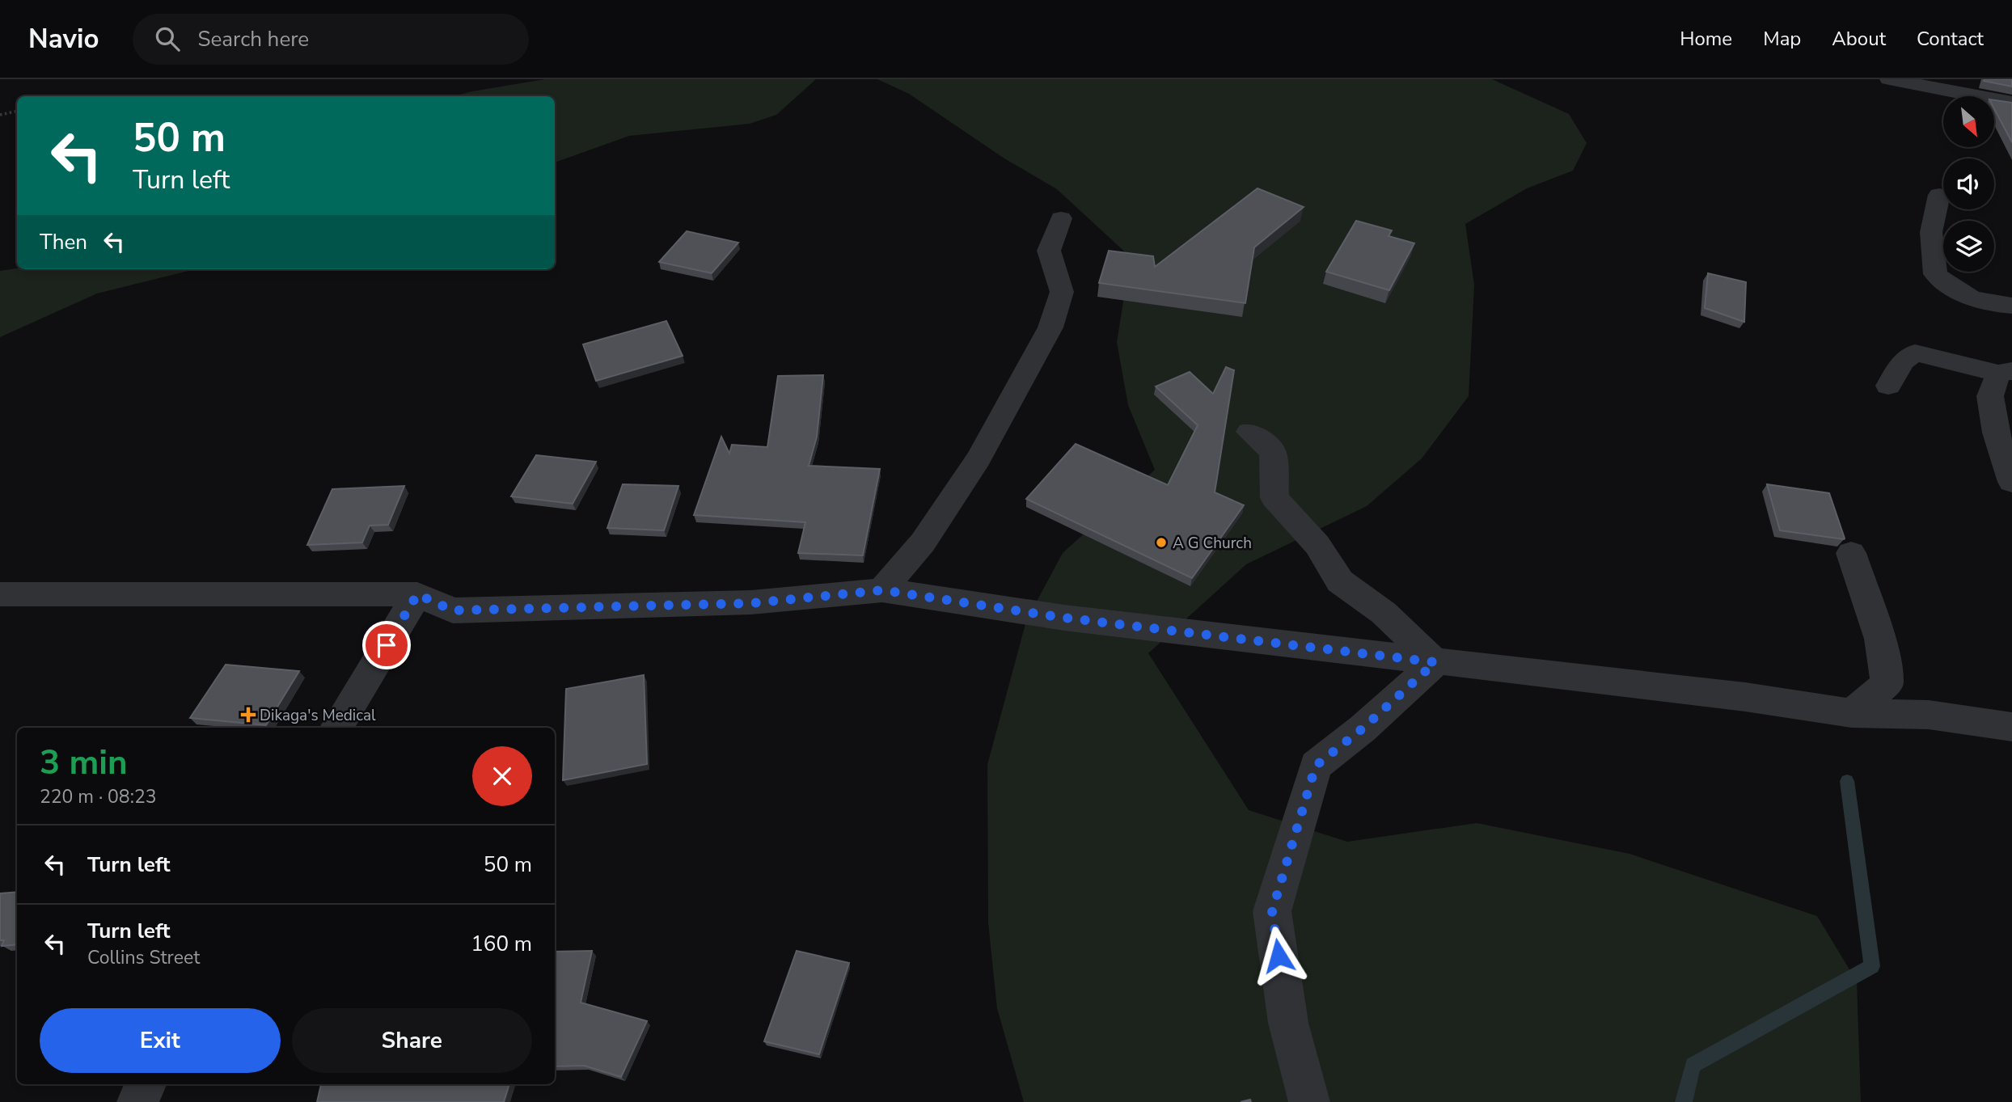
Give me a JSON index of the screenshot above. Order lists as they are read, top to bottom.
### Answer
{
  "places": {
    "other": ["A G Church"],
    "health": ["Dikaga's Medical"]
  },
  "north": "bottom right",
  "page": {
    "header": "Navio",
    "search": "Search here",
    "nav": [
      "Home",
      "Map",
      "About",
      "Contact"
    ],
    "turn": ["50 m", "Turn left"],
    "then": "Then",
    "heading": ["3 min", "220 m · 08:23"],
    "list": [
      {
        "name": "Turn left",
        "value": "50 m"
      },
      {
        "name": "Turn left",
        "note": "Collins Street",
        "value": "160 m"
      }
    ],
    "buttons": ["Exit", "Share"]
  }
}
